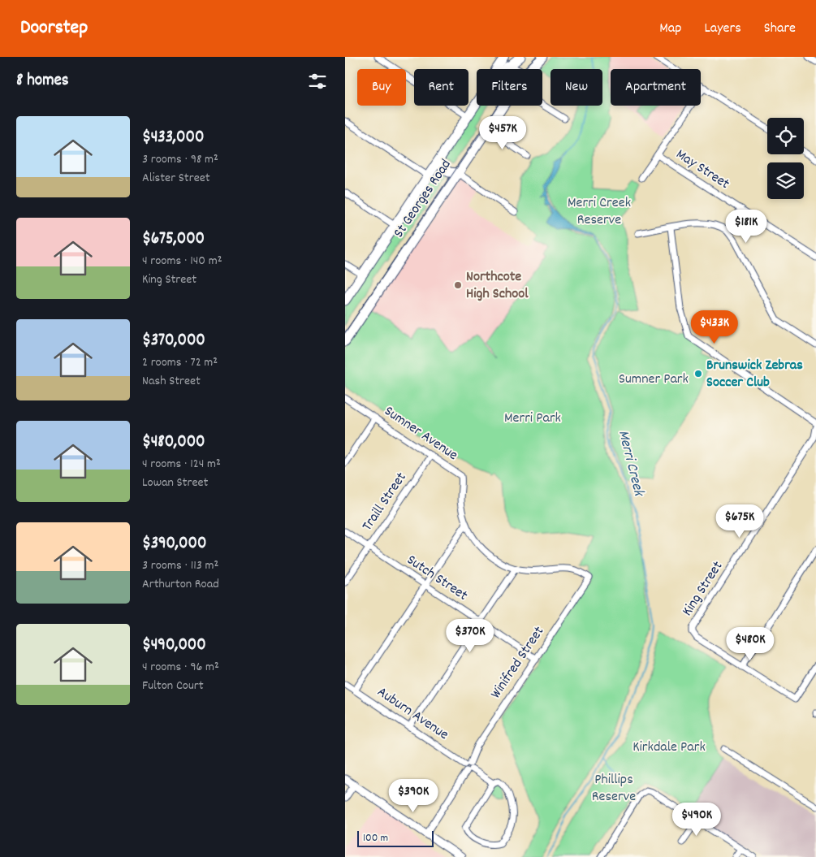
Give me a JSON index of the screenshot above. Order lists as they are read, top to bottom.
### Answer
{
  "streets": {
    "highway": ["St Georges Road"],
    "street": [
      "May Street",
      "Sumner Avenue",
      "Traill Street",
      "Sutch Street",
      "King Street",
      "Winifred Street",
      "Auburn Avenue"
    ]
  },
  "crossings": [
    ["Sumner Avenue", "Traill Street"],
    ["Sumner Avenue", "Winifred Street"],
    ["Traill Street", "Sutch Street"],
    ["Sutch Street", "Winifred Street"],
    ["Winifred Street", "Auburn Avenue"]
  ],
  "water": ["Merri Creek"],
  "parks": [
    "Merri Creek Reserve",
    "Sumner Park",
    "Merri Park",
    "Kirkdale Park",
    "Phillips Reserve"
  ],
  "places": ["Northcote High School", "Brunswick Zebras Soccer Club"],
  "scale_bar": "100 m",
  "page": {
    "header": "Doorstep",
    "nav": ["Map", "Layers", "Share"],
    "heading": "8 homes",
    "chip": [
      "Buy",
      "Rent",
      "Filters",
      "New",
      "Apartment"
    ],
    "list": [
      {
        "name": "$433,000",
        "note": "3 rooms · 98 m² · Alister Street"
      },
      {
        "name": "$675,000",
        "note": "4 rooms · 140 m² · King Street"
      },
      {
        "name": "$370,000",
        "note": "2 rooms · 72 m² · Nash Street"
      },
      {
        "name": "$480,000",
        "note": "4 rooms · 124 m² · Lowan Street"
      },
      {
        "name": "$390,000",
        "note": "3 rooms · 113 m² · Arthurton Road"
      },
      {
        "name": "$490,000",
        "note": "4 rooms · 96 m² · Fulton Court"
      }
    ],
    "price": [
      "$457K",
      "$181K",
      "$433K",
      "$675K",
      "$370K",
      "$480K",
      "$390K",
      "$490K"
    ],
    "scale": "100 m"
  }
}
